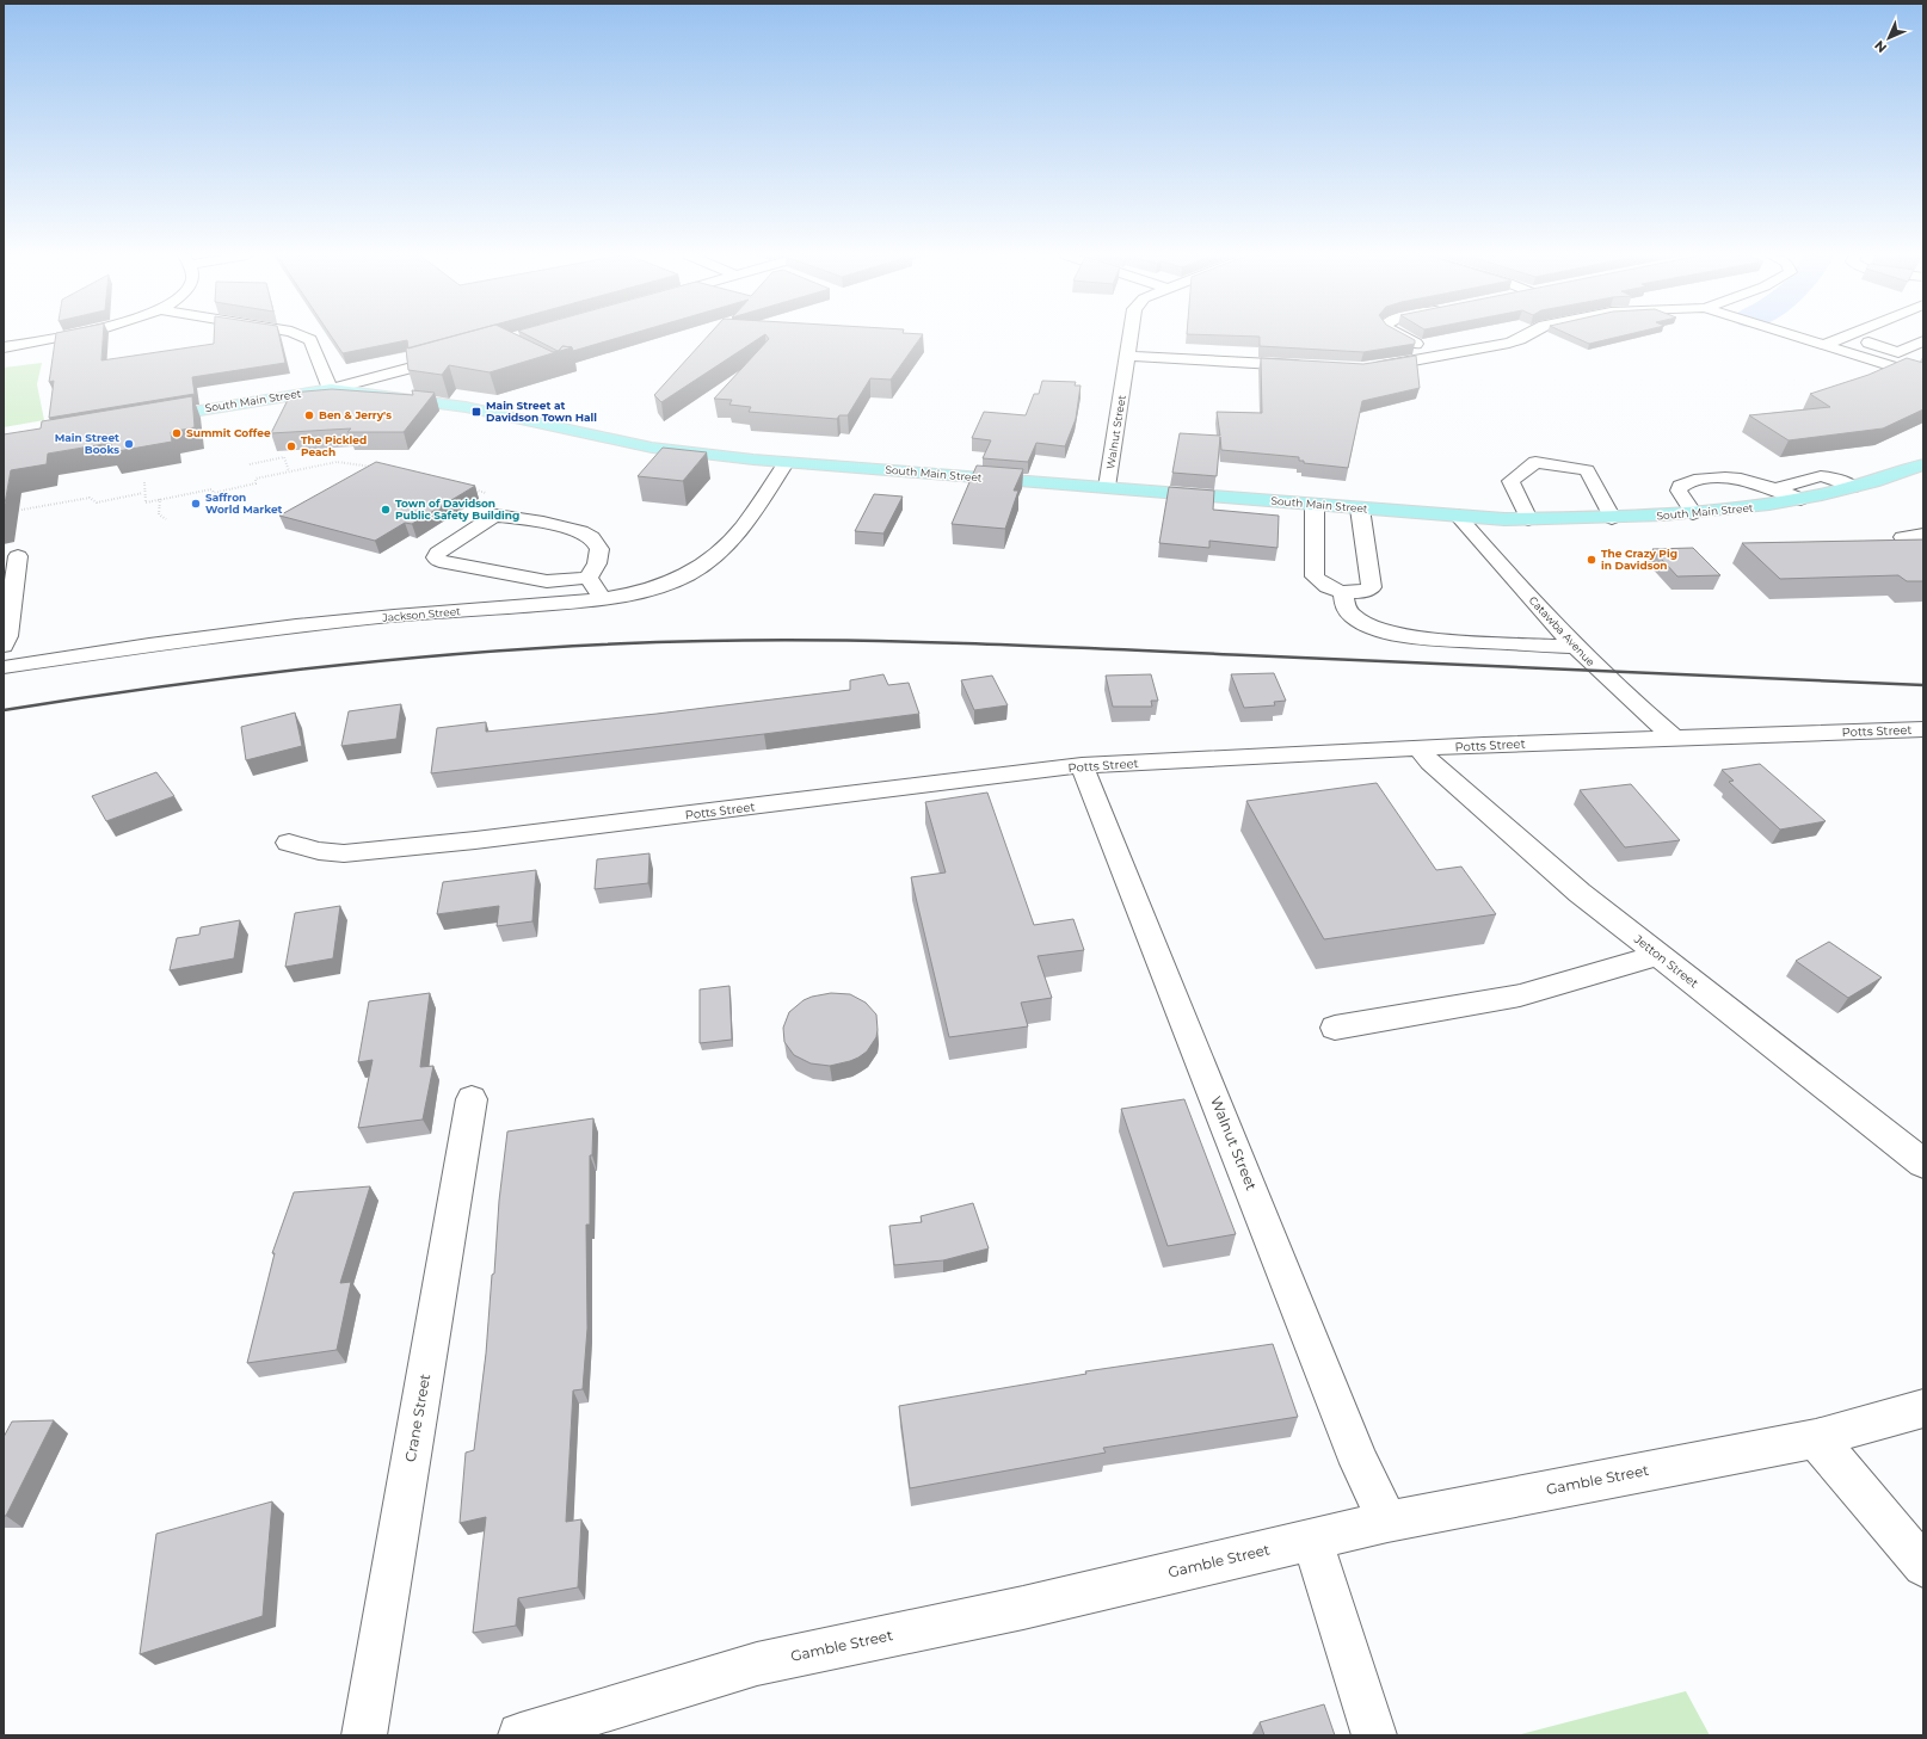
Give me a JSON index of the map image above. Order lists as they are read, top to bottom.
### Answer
{
  "streets": {
    "main road": ["South Main Street"],
    "street": [
      "Walnut Street",
      "Jackson Street",
      "Catawba Avenue",
      "Potts Street",
      "Jetton Street",
      "Crane Street",
      "Gamble Street"
    ]
  },
  "crossings": [
    ["South Main Street", "Walnut Street"],
    ["South Main Street", "Jackson Street"],
    ["South Main Street", "Catawba Avenue"],
    ["Walnut Street", "Potts Street"],
    ["Walnut Street", "Gamble Street"],
    ["Catawba Avenue", "Potts Street"],
    ["Potts Street", "Jetton Street"]
  ],
  "places": {
    "transit": ["Main Street at Davidson Town Hall"],
    "other": [
      "Ben & Jerry's",
      "Summit Coffee",
      "Main Street Books",
      "The Pickled Peach",
      "Saffron World Market",
      "Town of Davidson Public Safety Building",
      "The Crazy Pig in Davidson"
    ]
  },
  "north": "bottom left"
}
